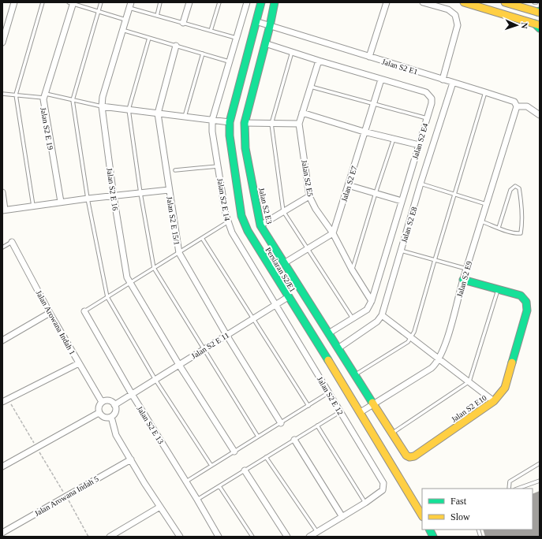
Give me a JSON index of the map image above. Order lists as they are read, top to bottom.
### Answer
{
  "streets": {
    "street": [
      "Jalan S2 E1",
      "Jalan S2 E 19",
      "Jalan S2 E4",
      "Jalan S2 E5",
      "Jalan S2 E7",
      "Jalan S2 E 16",
      "Jalan S2 E 14",
      "Jalan S2 E3",
      "Jalan S2 E 15/1",
      "Jalan S2 E8",
      "Persiaran S2/E1",
      "Jalan S2 E9",
      "Jalan Arowana Indah 1",
      "Jalan S2 E 11",
      "Jalan S2 E 12",
      "Jalan S2 E10",
      "Jalan S2 E 13",
      "Jalan Arowana Indah 5"
    ]
  },
  "crossings": [
    ["Jalan S2 E1", "Jalan S2 E3"],
    ["Jalan S2 E1", "Jalan S2 E8"],
    ["Jalan S2 E1", "Persiaran S2/E1"],
    ["Jalan S2 E1", "Jalan S2 E9"],
    ["Jalan S2 E4", "Jalan S2 E5"],
    ["Jalan S2 E4", "Jalan S2 E7"],
    ["Jalan S2 E4", "Jalan S2 E3"],
    ["Jalan S2 E5", "Jalan S2 E7"],
    ["Jalan S2 E 16", "Jalan S2 E 11"],
    ["Jalan S2 E 14", "Jalan S2 E 11"],
    ["Jalan S2 E 14", "Jalan S2 E 12"],
    ["Jalan S2 E3", "Jalan S2 E8"],
    ["Jalan S2 E3", "Jalan S2 E9"],
    ["Jalan S2 E3", "Jalan S2 E10"],
    ["Jalan S2 E 15/1", "Jalan S2 E 11"],
    ["Persiaran S2/E1", "Jalan S2 E9"],
    ["Persiaran S2/E1", "Jalan S2 E 11"],
    ["Jalan S2 E9", "Jalan S2 E10"],
    ["Jalan Arowana Indah 1", "Jalan S2 E 11"],
    ["Jalan S2 E 11", "Jalan S2 E 12"],
    ["Jalan S2 E 11", "Jalan S2 E 13"]
  ],
  "legend": ["Fast", "Slow"],
  "north": "right"
}
